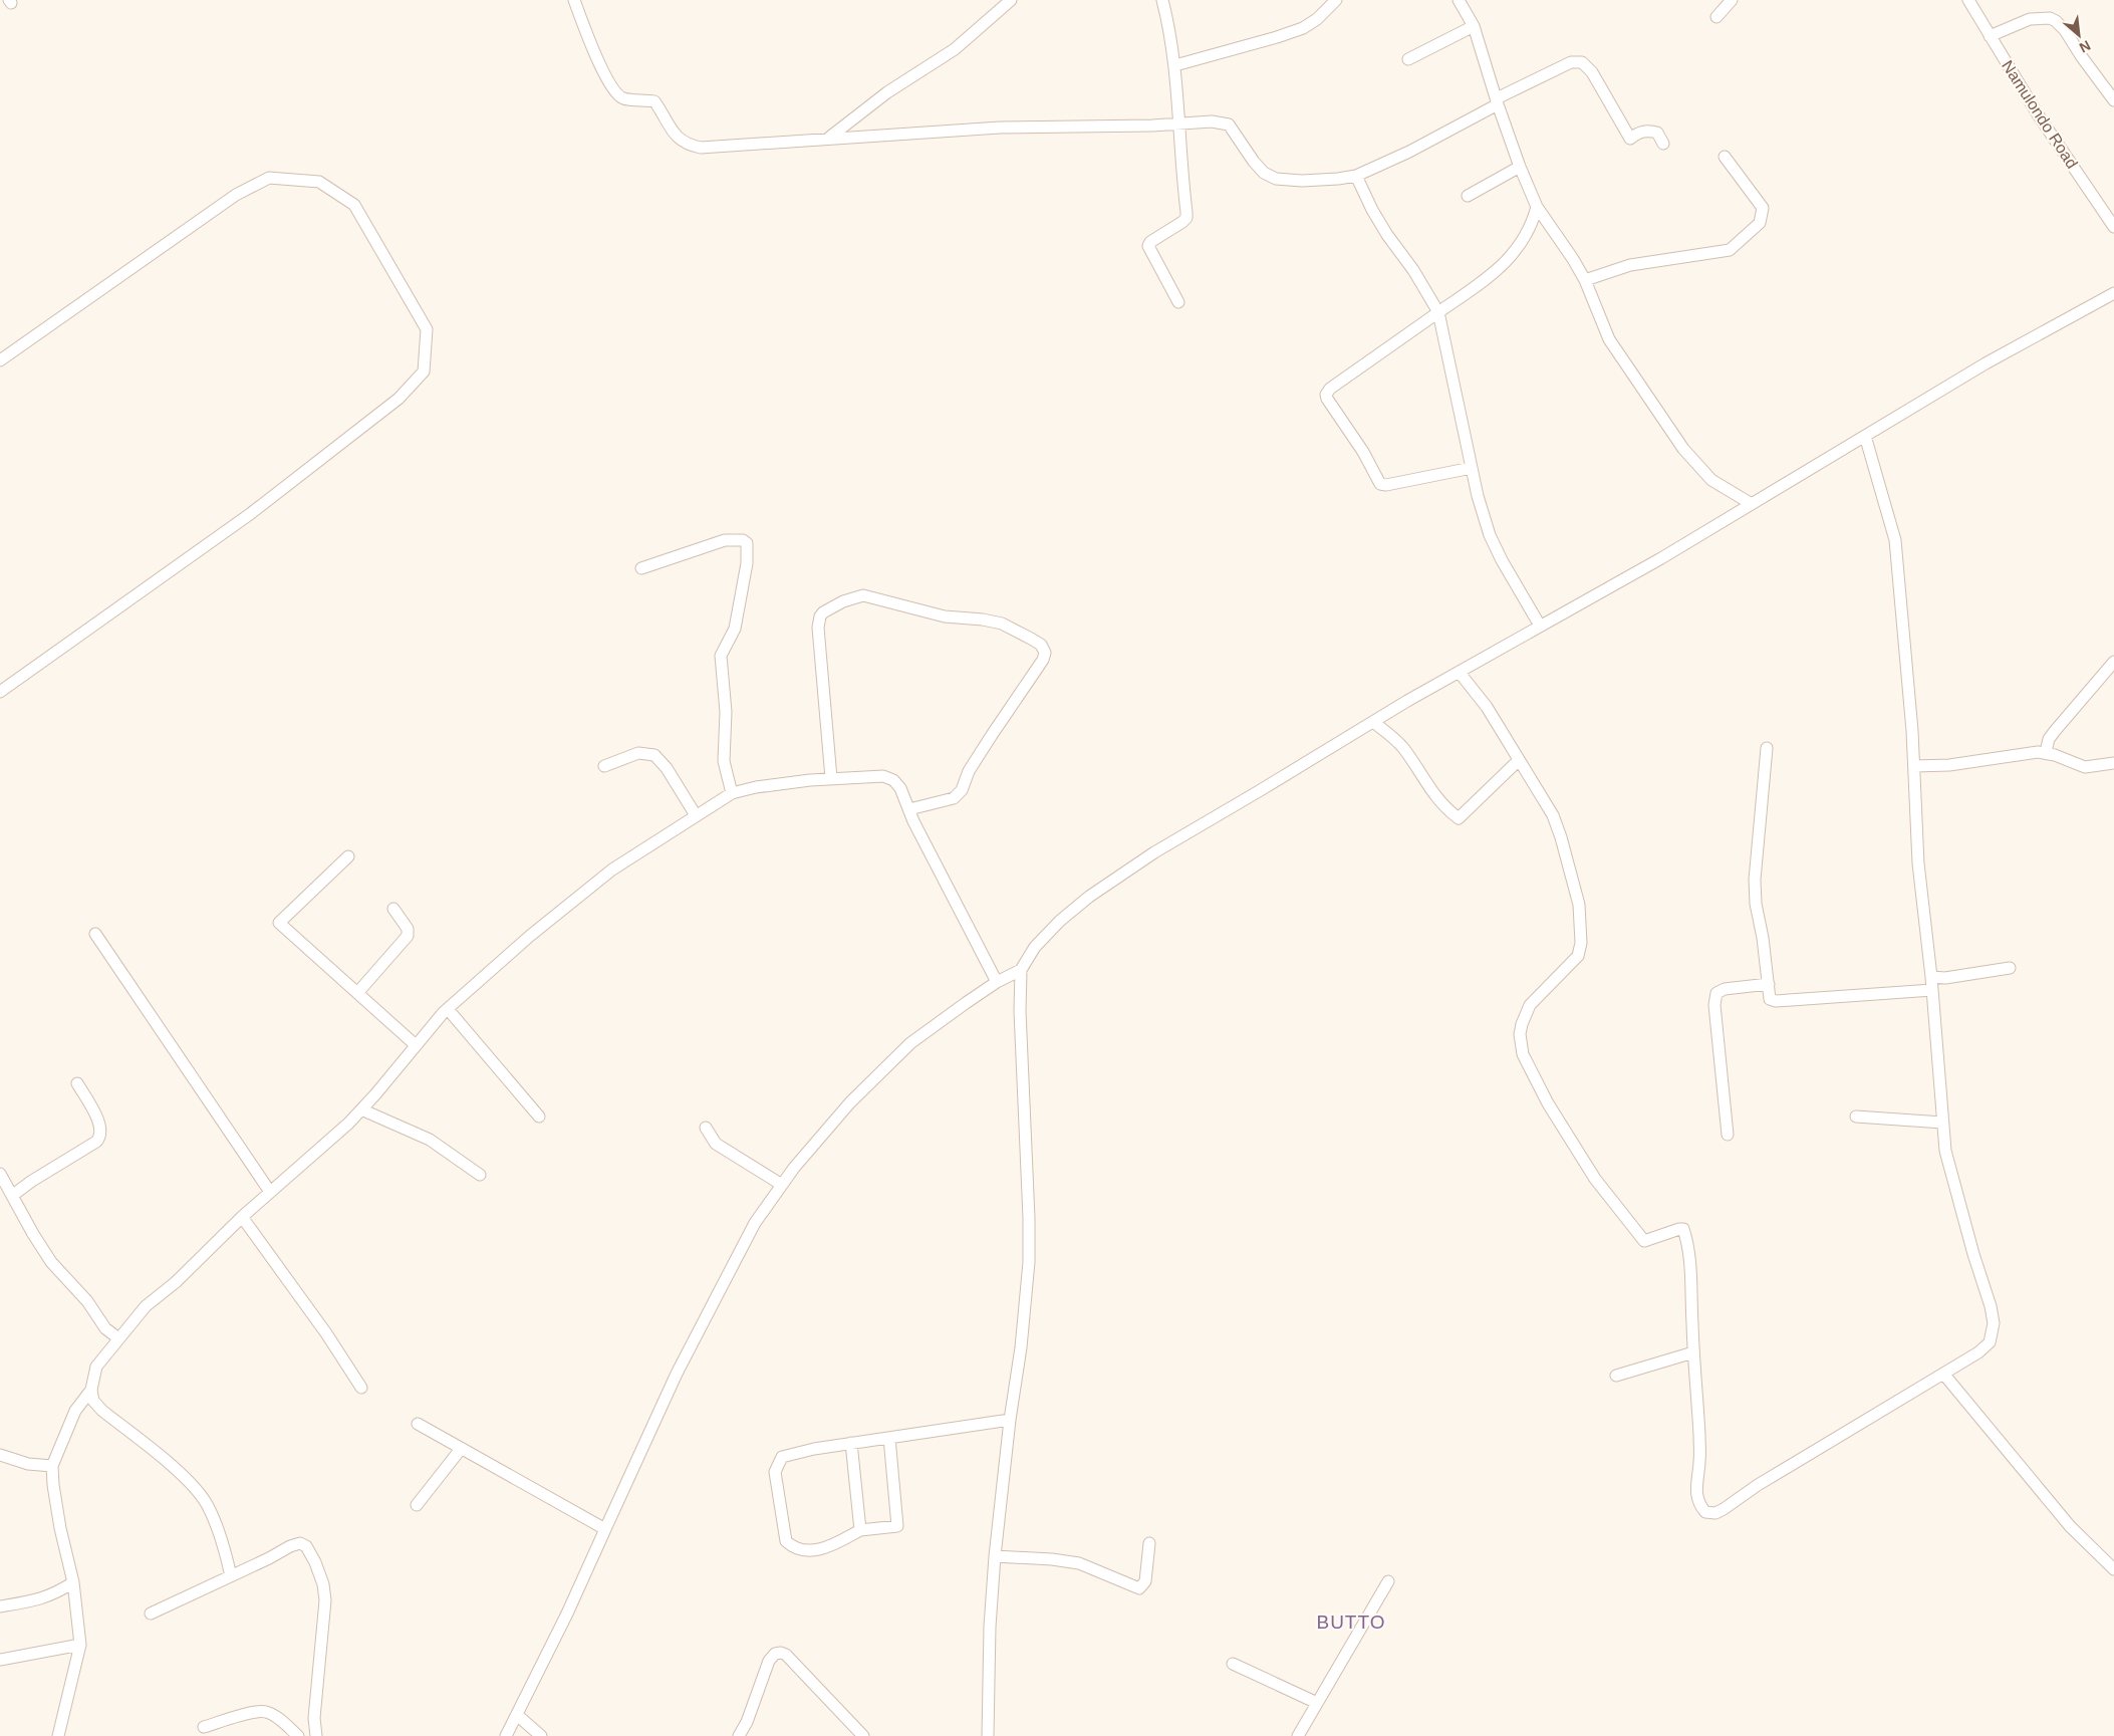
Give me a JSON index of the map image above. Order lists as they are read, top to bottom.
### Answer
{
  "streets": {
    "street": ["Namulondo Road"]
  },
  "districts": ["BUTTO"],
  "north": "bottom right"
}
